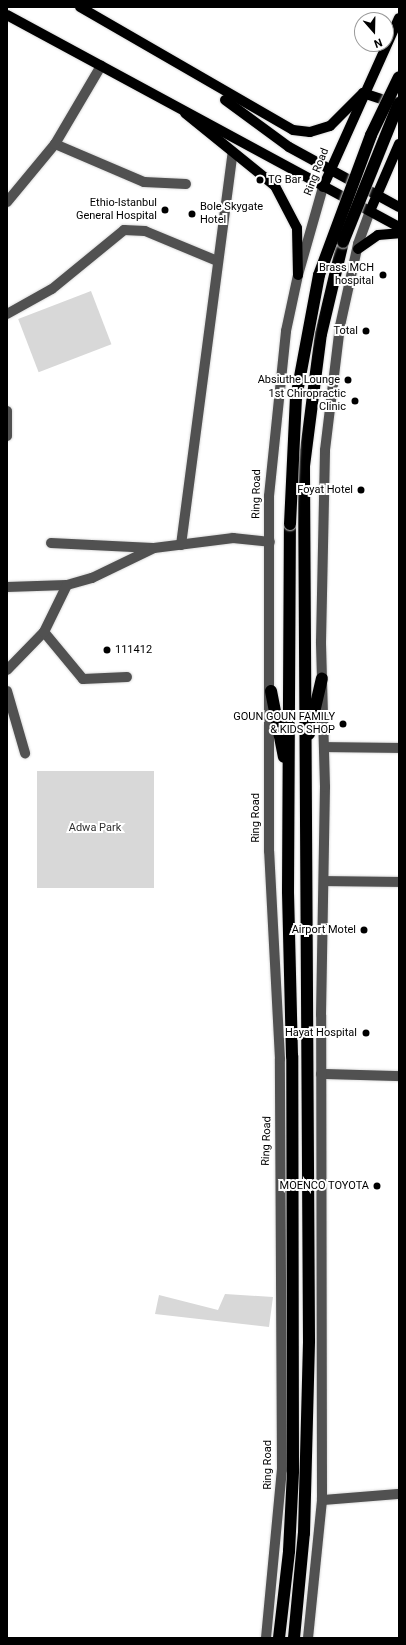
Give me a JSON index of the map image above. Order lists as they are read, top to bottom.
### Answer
{
  "streets": {
    "main road": ["Ring Road"]
  },
  "parks": ["Adwa Park"],
  "places": [
    "TG Bar",
    "Ethio-Istanbul General Hospital",
    "Bole Skygate Hotel",
    "Brass MCH hospital",
    "Total",
    "Absiuthe Lounge",
    "1st Chiropractic Clinic",
    "Foyat Hotel",
    "111412",
    "GOUN GOUN FAMILY & KIDS SHOP",
    "Airport Motel",
    "Hayat Hospital",
    "MOENCO TOYOTA"
  ],
  "north": "bottom"
}
